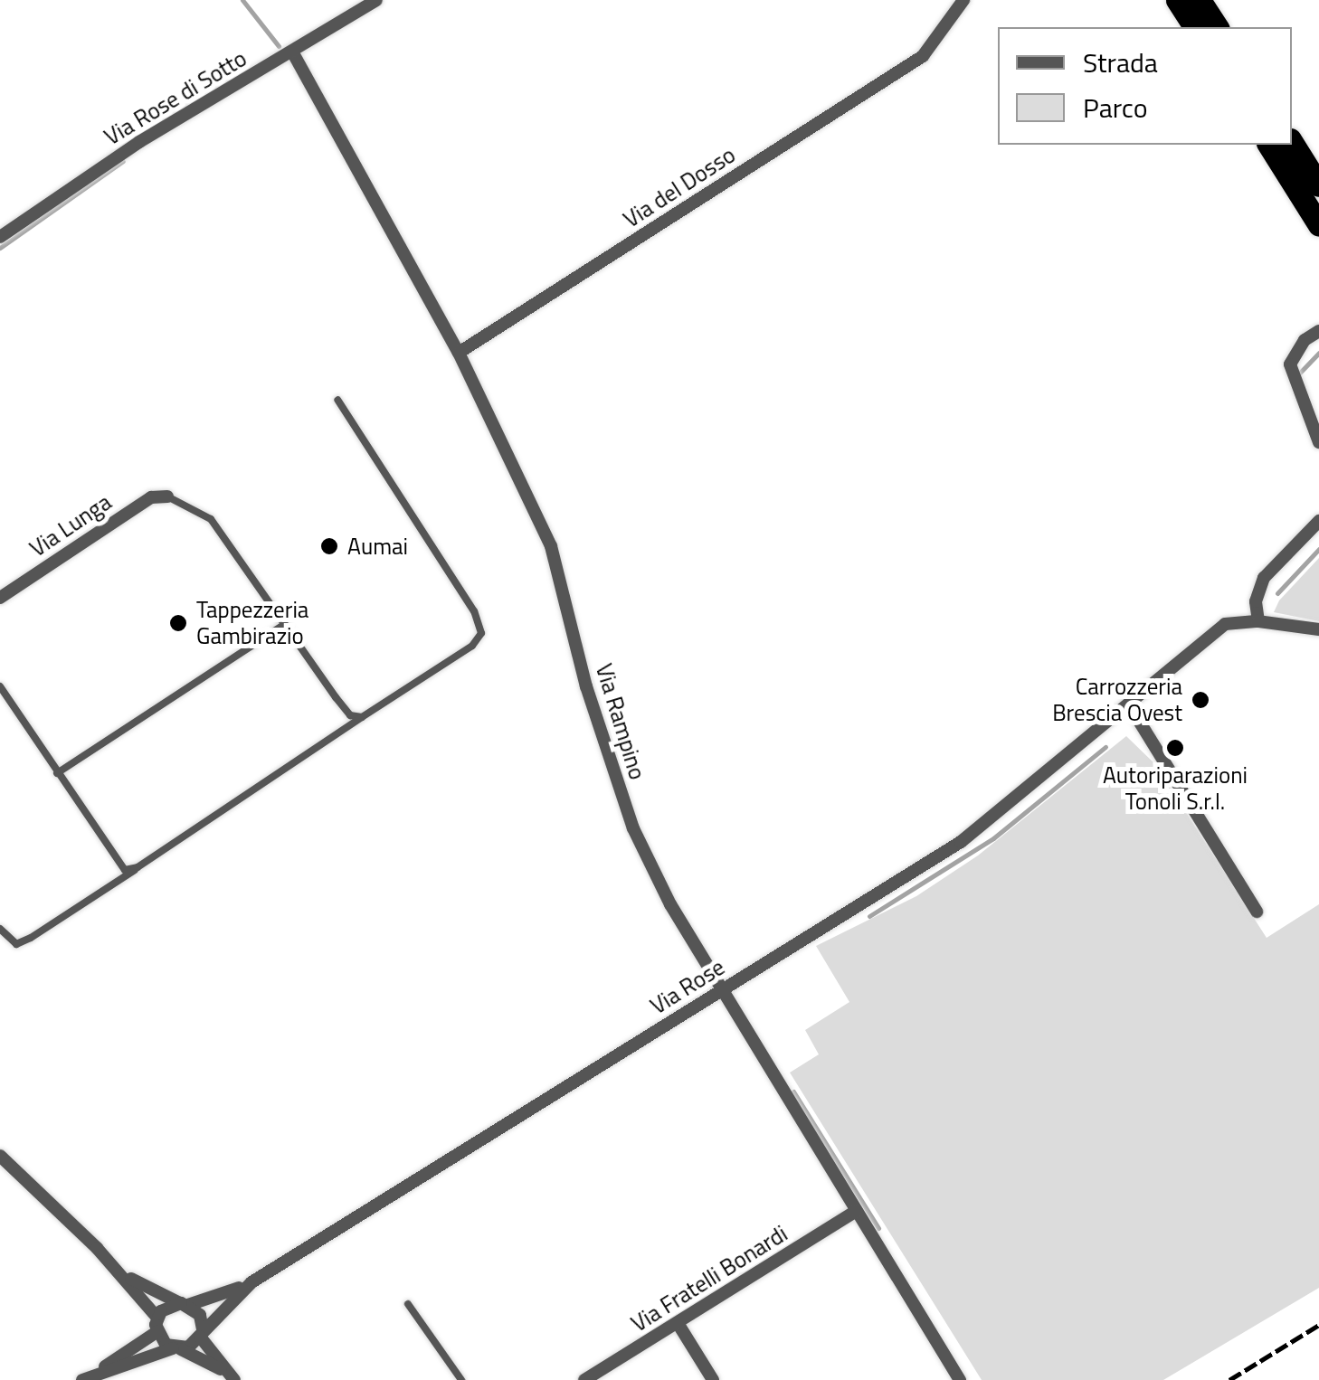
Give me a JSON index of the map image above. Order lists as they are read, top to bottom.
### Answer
{
  "streets": {
    "street": [
      "Via Rose di Sotto",
      "Via del Dosso",
      "Via Lunga",
      "Via Rampino",
      "Via Rose",
      "Via Fratelli Bonardi"
    ]
  },
  "crossings": [
    ["Via Rose di Sotto", "Via Rampino"],
    ["Via del Dosso", "Via Rampino"],
    ["Via Rampino", "Via Rose"],
    ["Via Rampino", "Via Fratelli Bonardi"]
  ],
  "places": [
    "Aumai",
    "Tappezzeria Gambirazio",
    "Carrozzeria Brescia Ovest",
    "Autoriparazioni Tonoli S.r.l."
  ],
  "legend": ["Strada", "Parco"]
}
